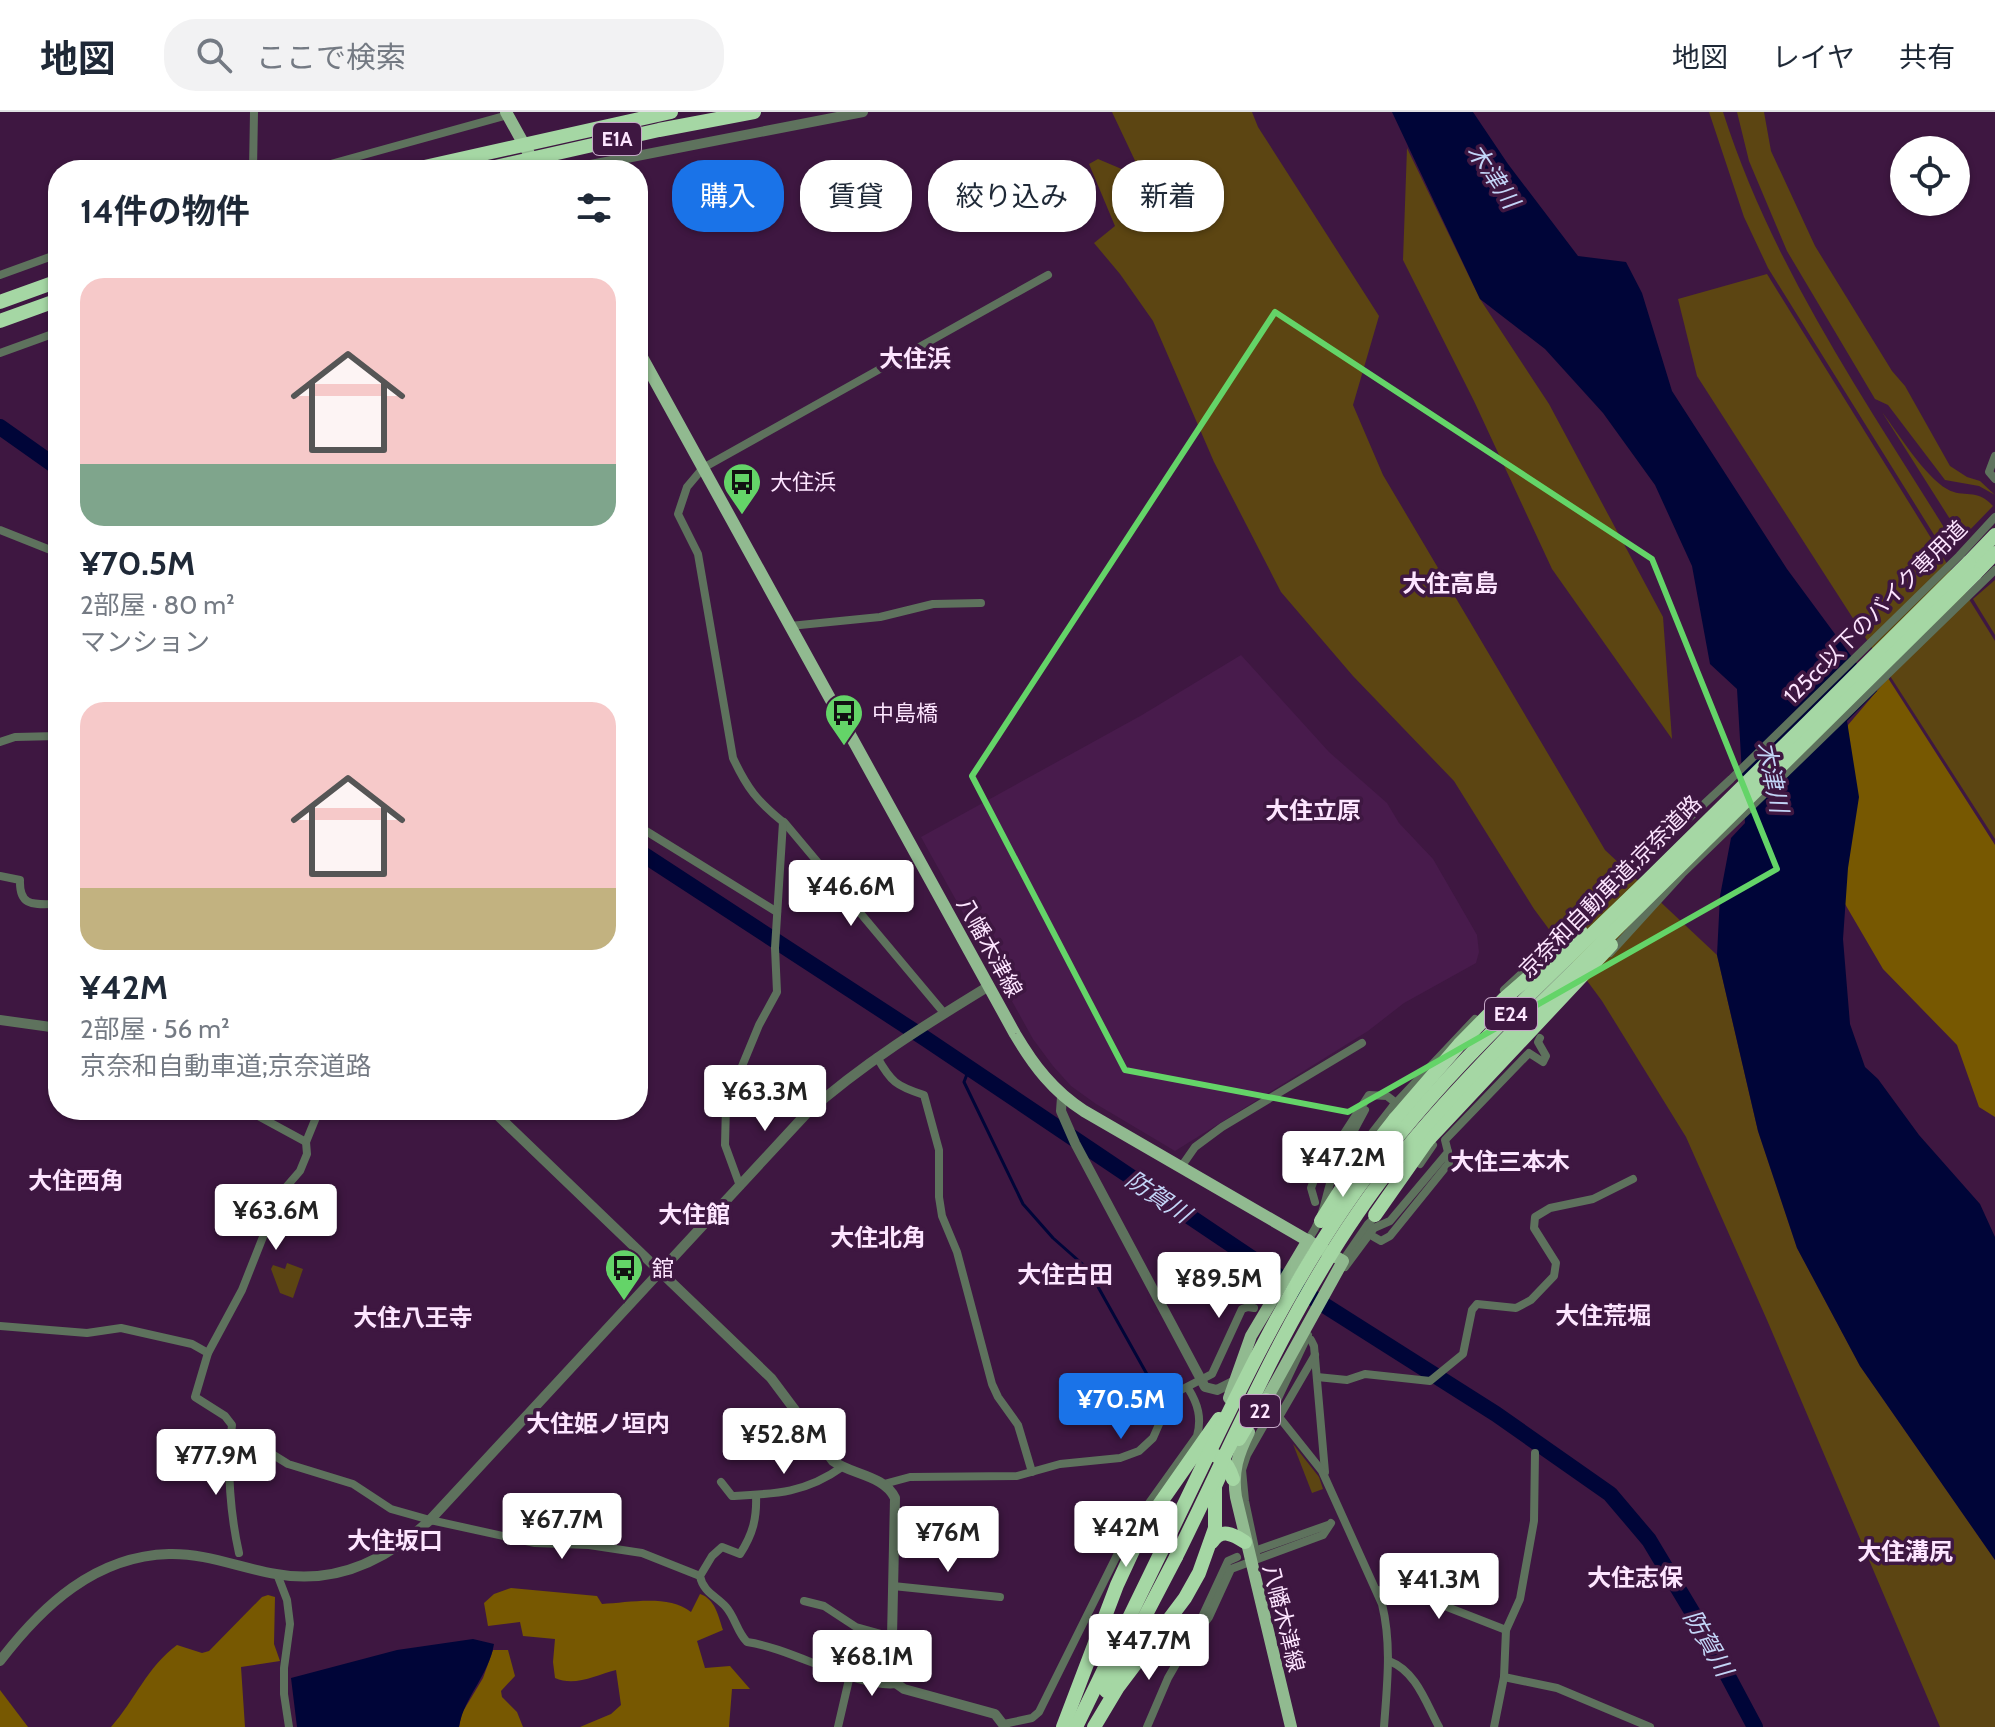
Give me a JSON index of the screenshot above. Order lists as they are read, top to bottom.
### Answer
{
  "streets": {
    "highway": ["E1A", "京奈和自動車道;京奈道路", "E24"],
    "main road": ["八幡木津線", "22"],
    "street": ["125cc以下のバイク専用道"]
  },
  "districts": [
    "大住浜",
    "大住高島",
    "大住立原",
    "大住三本木",
    "大住西角",
    "大住館",
    "大住北角",
    "大住古田",
    "大住荒堀",
    "大住八王寺",
    "大住姫ノ垣内",
    "大住坂口",
    "大住溝尻",
    "大住志保"
  ],
  "water": ["木津川", "防賀川"],
  "places": {
    "bus stop": ["大住浜", "中島橋", "舘"]
  },
  "page": {
    "header": "地図",
    "search": "ここで検索",
    "nav": ["地図", "レイヤ", "共有"],
    "chip": [
      "購入",
      "賃貸",
      "絞り込み",
      "新着"
    ],
    "heading": "14件の物件",
    "list": [
      {
        "name": "¥70.5M",
        "note": "2部屋 · 80 m² · マンション"
      },
      {
        "name": "¥42M",
        "note": "2部屋 · 56 m² · 京奈和自動車道;京奈道路"
      }
    ],
    "price": [
      "¥46.6M",
      "¥63.3M",
      "¥47.2M",
      "¥63.6M",
      "¥89.5M",
      "¥70.5M",
      "¥52.8M",
      "¥77.9M",
      "¥67.7M",
      "¥42M",
      "¥76M",
      "¥41.3M",
      "¥47.7M",
      "¥68.1M"
    ]
  }
}
